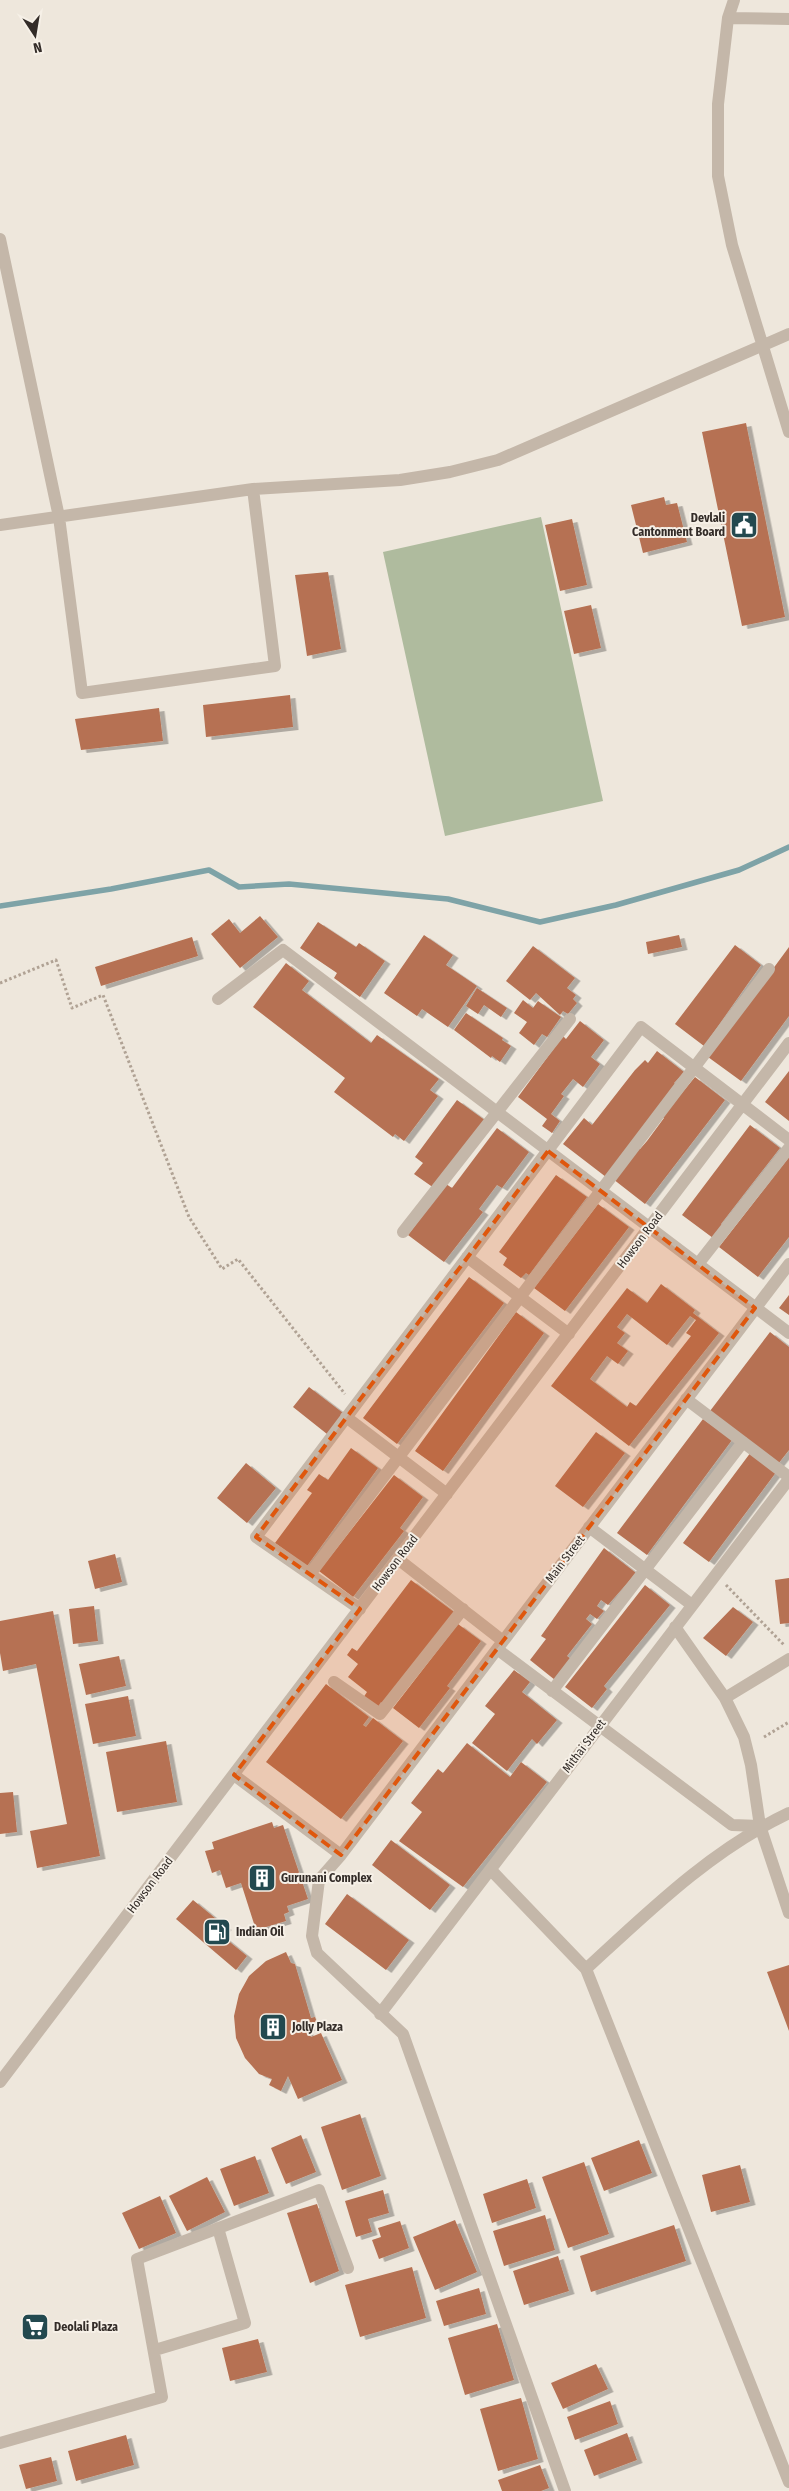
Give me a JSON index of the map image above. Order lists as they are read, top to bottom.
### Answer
{
  "streets": {
    "street": ["Howson Road", "Main Street", "Mithai Street"]
  },
  "crossings": [
    ["Main Street", "Mithai Street"]
  ],
  "places": {
    "public building": ["Devlali Cantonment Board"],
    "building": ["Gurunani Complex", "Jolly Plaza"],
    "fuel station": ["Indian Oil"],
    "supermarket": ["Deolali Plaza"]
  },
  "north": "bottom"
}
